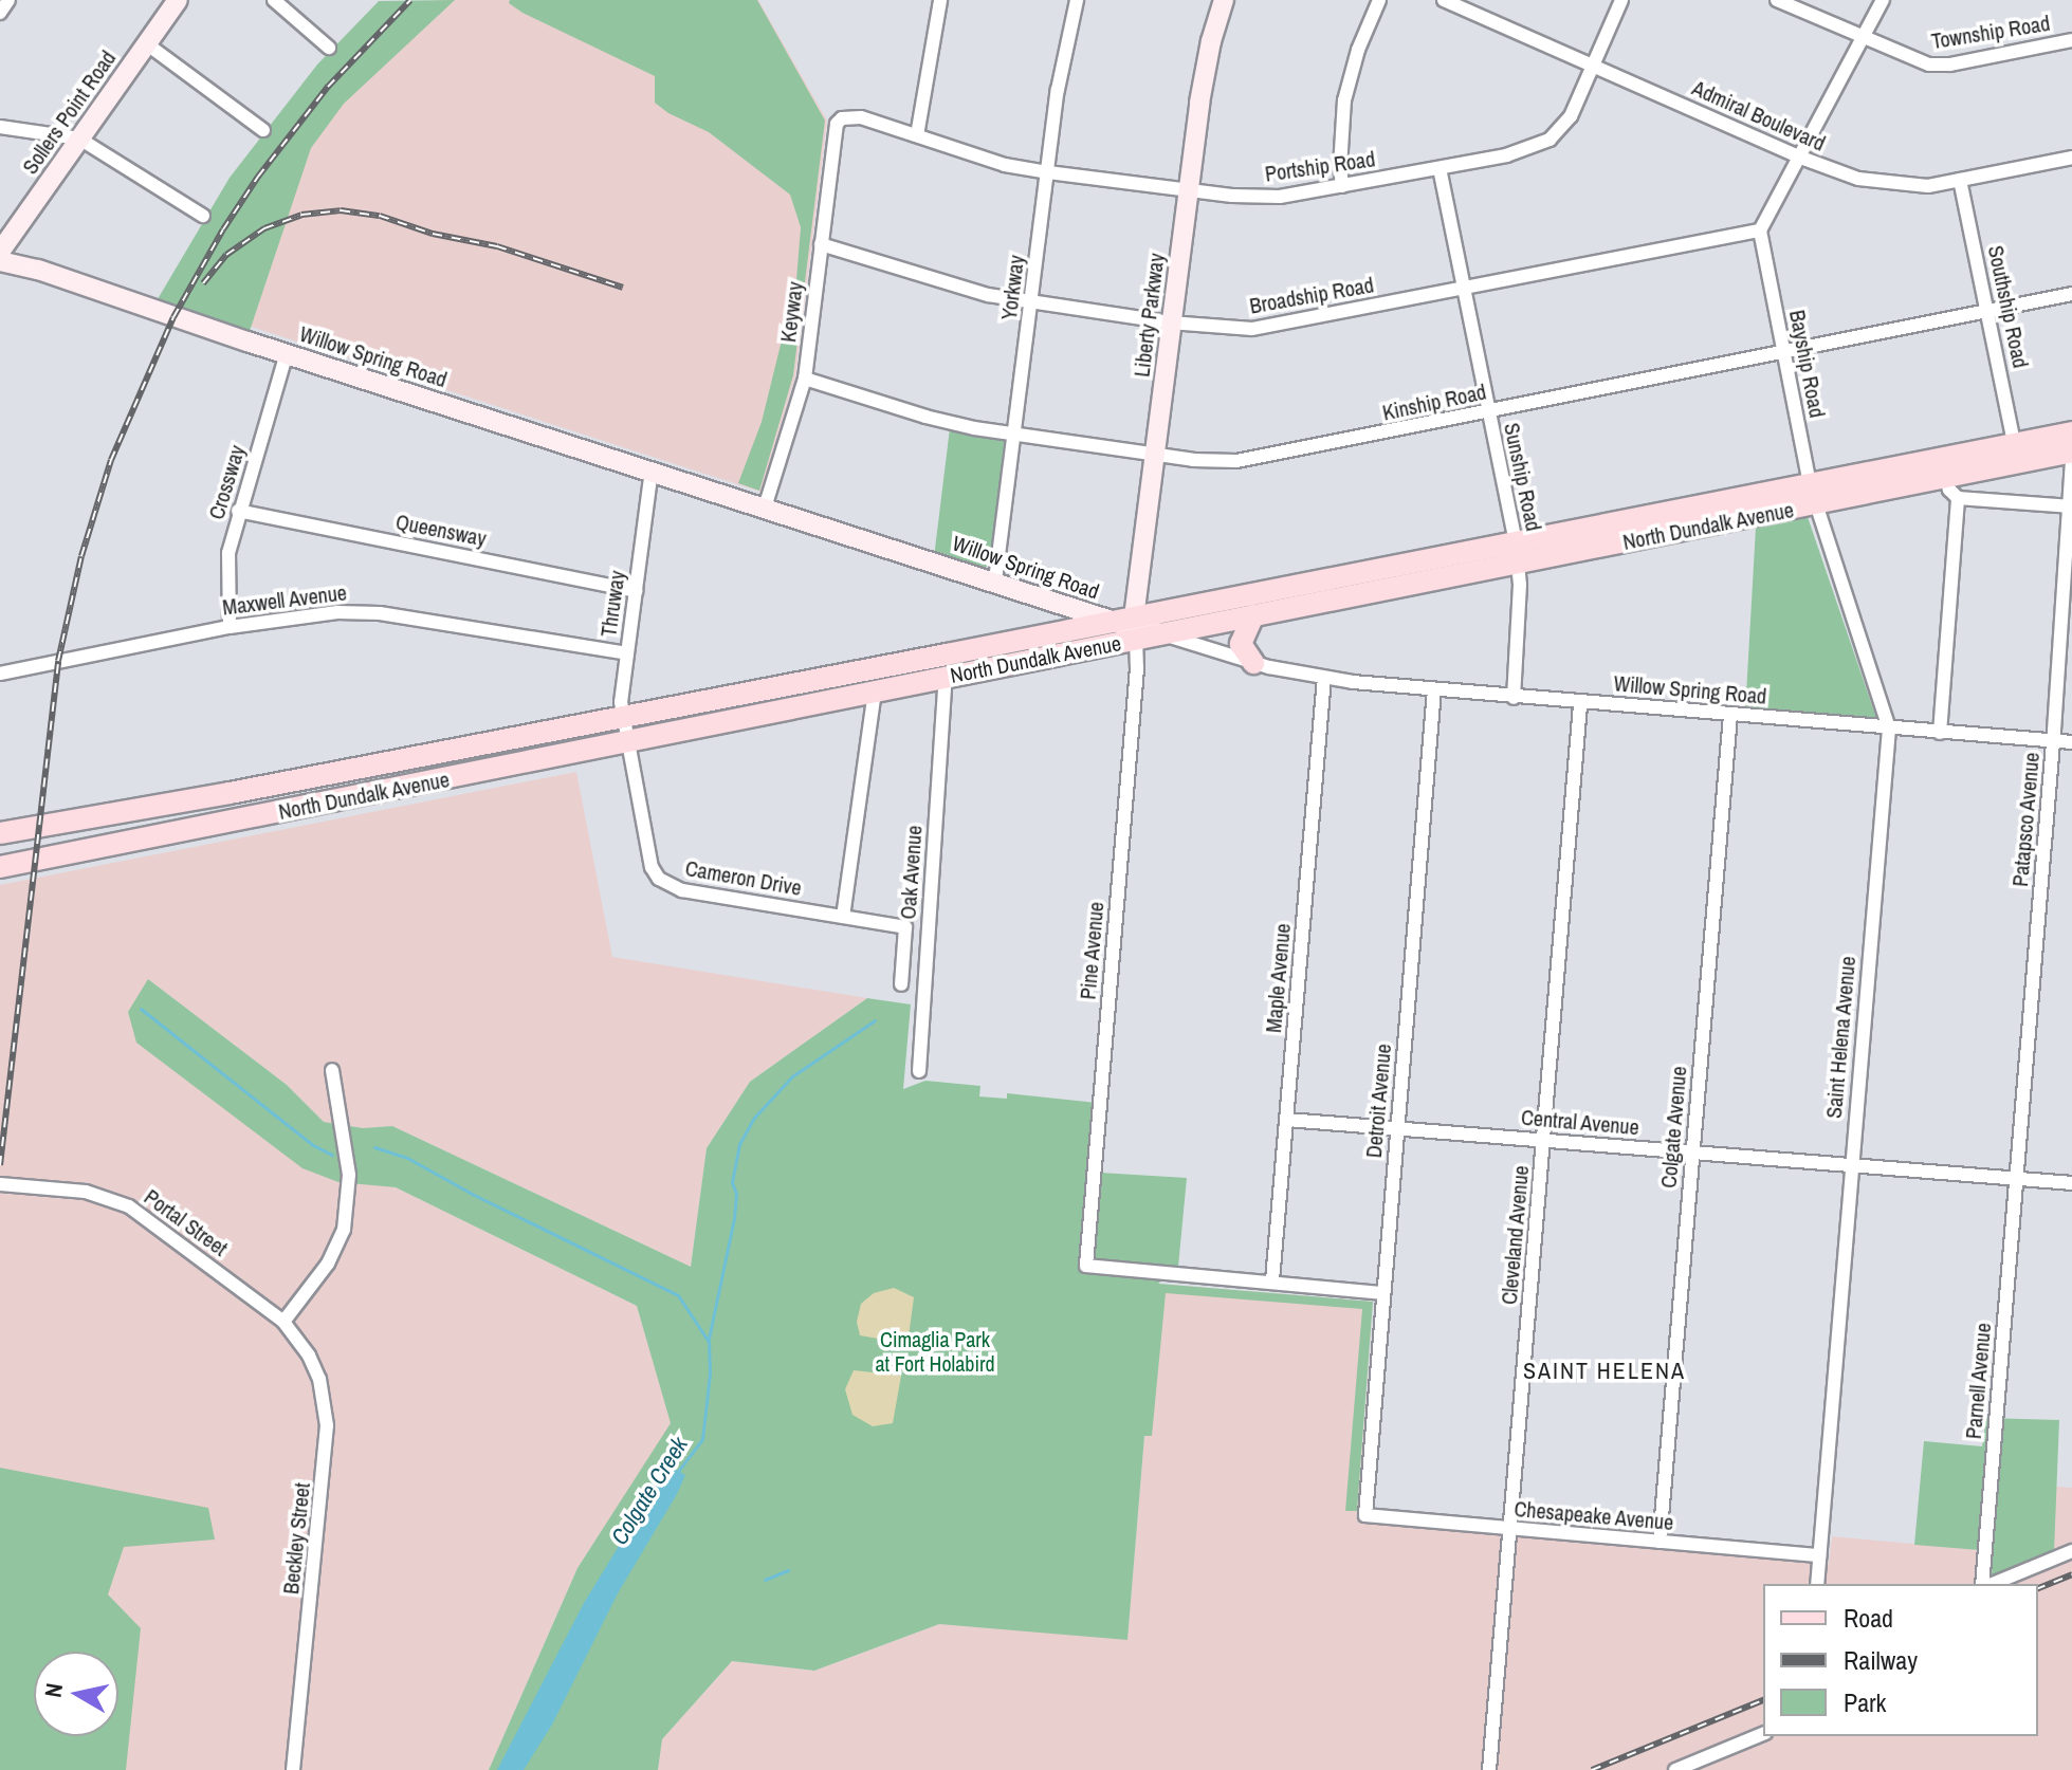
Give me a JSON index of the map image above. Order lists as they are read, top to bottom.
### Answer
{
  "streets": {
    "main road": ["North Dundalk Avenue"],
    "street": [
      "Township Road",
      "Sollers Point Road",
      "Admiral Boulevard",
      "Portship Road",
      "Yorkway",
      "Broadship Road",
      "Southship Road",
      "Keyway",
      "Liberty Parkway",
      "Willow Spring Road",
      "Bayship Road",
      "Kinship Road",
      "Sunship Road",
      "Crossway",
      "Queensway",
      "Maxwell Avenue",
      "Thruway",
      "Patapsco Avenue",
      "Oak Avenue",
      "Cameron Drive",
      "Pine Avenue",
      "Maple Avenue",
      "Saint Helena Avenue",
      "Detroit Avenue",
      "Central Avenue",
      "Colgate Avenue",
      "Portal Street",
      "Cleveland Avenue",
      "Parnell Avenue",
      "Chesapeake Avenue",
      "Beckley Street"
    ]
  },
  "crossings": [
    ["Admiral Boulevard", "Portship Road"],
    ["Admiral Boulevard", "Southship Road"],
    ["Portship Road", "Yorkway"],
    ["Portship Road", "Keyway"],
    ["Portship Road", "Liberty Parkway"],
    ["Portship Road", "Sunship Road"],
    ["Yorkway", "Broadship Road"],
    ["Yorkway", "Willow Spring Road"],
    ["Yorkway", "Kinship Road"],
    ["Broadship Road", "Keyway"],
    ["Broadship Road", "Liberty Parkway"],
    ["Broadship Road", "Bayship Road"],
    ["Broadship Road", "Sunship Road"],
    ["Southship Road", "Kinship Road"],
    ["Southship Road", "North Dundalk Avenue"],
    ["Keyway", "Willow Spring Road"],
    ["Keyway", "Kinship Road"],
    ["Liberty Parkway", "Willow Spring Road"],
    ["Liberty Parkway", "Kinship Road"],
    ["Liberty Parkway", "North Dundalk Avenue"],
    ["Liberty Parkway", "Pine Avenue"],
    ["Willow Spring Road", "Sunship Road"],
    ["Willow Spring Road", "Crossway"],
    ["Willow Spring Road", "North Dundalk Avenue"],
    ["Willow Spring Road", "Thruway"],
    ["Willow Spring Road", "Patapsco Avenue"],
    ["Willow Spring Road", "Pine Avenue"],
    ["Willow Spring Road", "Maple Avenue"],
    ["Willow Spring Road", "Saint Helena Avenue"],
    ["Willow Spring Road", "Detroit Avenue"],
    ["Willow Spring Road", "Colgate Avenue"],
    ["Willow Spring Road", "Cleveland Avenue"],
    ["Bayship Road", "Kinship Road"],
    ["Bayship Road", "North Dundalk Avenue"],
    ["Bayship Road", "Saint Helena Avenue"],
    ["Kinship Road", "Sunship Road"],
    ["Sunship Road", "North Dundalk Avenue"],
    ["Crossway", "Queensway"],
    ["Crossway", "Maxwell Avenue"],
    ["North Dundalk Avenue", "Thruway"],
    ["North Dundalk Avenue", "Oak Avenue"],
    ["North Dundalk Avenue", "Cameron Drive"],
    ["North Dundalk Avenue", "Pine Avenue"],
    ["North Dundalk Avenue", "Saint Helena Avenue"],
    ["Queensway", "Thruway"],
    ["Maxwell Avenue", "Thruway"],
    ["Thruway", "Cameron Drive"],
    ["Patapsco Avenue", "Central Avenue"],
    ["Patapsco Avenue", "Parnell Avenue"],
    ["Pine Avenue", "Maple Avenue"],
    ["Maple Avenue", "Central Avenue"],
    ["Saint Helena Avenue", "Central Avenue"],
    ["Saint Helena Avenue", "Chesapeake Avenue"],
    ["Detroit Avenue", "Central Avenue"],
    ["Detroit Avenue", "Chesapeake Avenue"],
    ["Central Avenue", "Colgate Avenue"],
    ["Central Avenue", "Cleveland Avenue"],
    ["Central Avenue", "Parnell Avenue"],
    ["Colgate Avenue", "Chesapeake Avenue"],
    ["Portal Street", "Beckley Street"],
    ["Cleveland Avenue", "Chesapeake Avenue"]
  ],
  "districts": ["SAINT HELENA"],
  "water": ["Colgate Creek"],
  "parks": ["Cimaglia Park at Fort Holabird"],
  "legend": ["Road", "Railway", "Park"],
  "north": "left"
}
